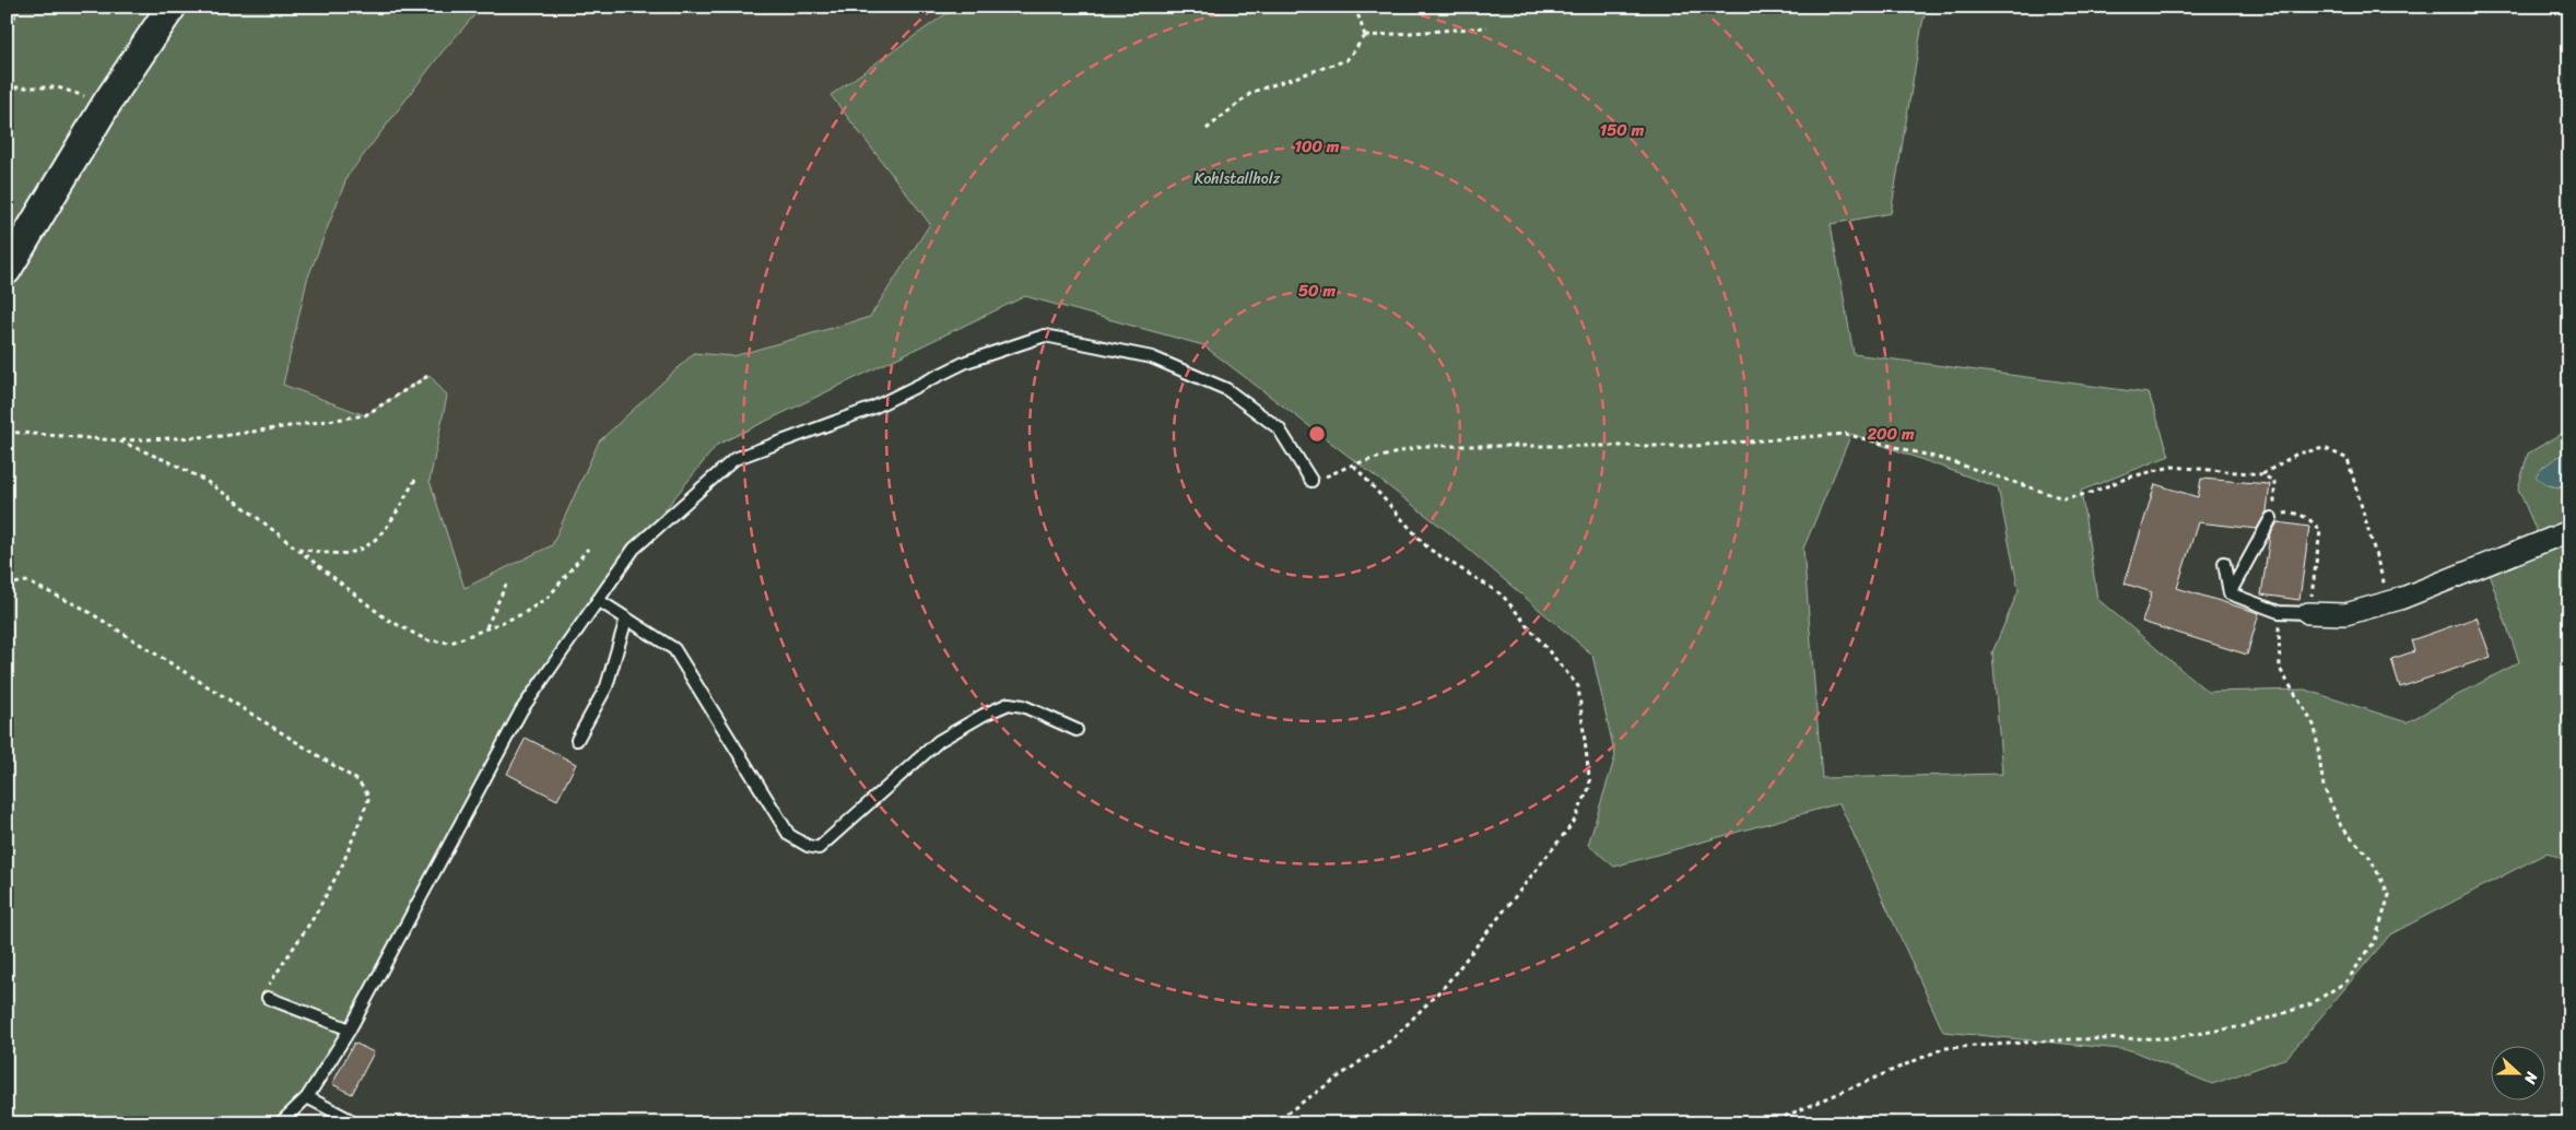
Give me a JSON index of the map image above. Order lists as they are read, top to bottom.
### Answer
{
  "parks": ["Kohlstallholz"],
  "north": "right",
  "rings": [
    "150 m",
    "100 m",
    "50 m",
    "200 m"
  ]
}
